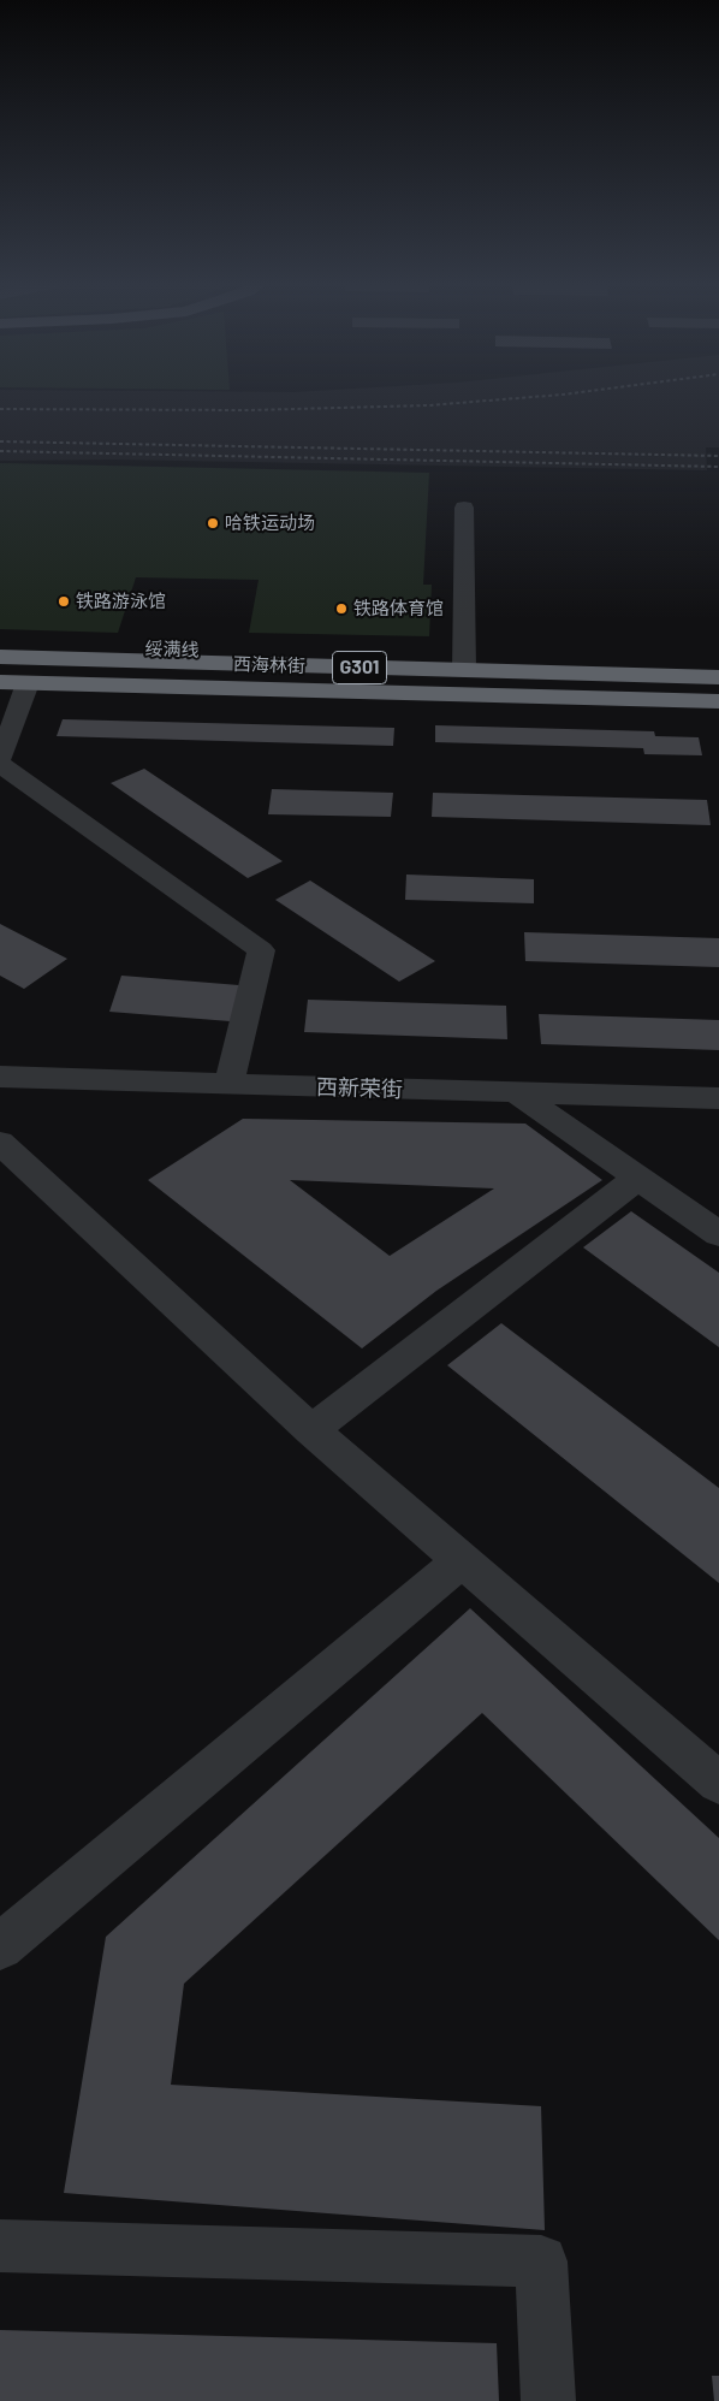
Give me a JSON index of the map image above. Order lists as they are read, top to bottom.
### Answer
{
  "streets": {
    "highway": ["绥满线", "西海林街", "G301"],
    "street": ["西新荣街"]
  },
  "crossings": [
    ["绥满线", "西海林街"]
  ],
  "places": ["哈铁运动场", "铁路游泳馆", "铁路体育馆"]
}
